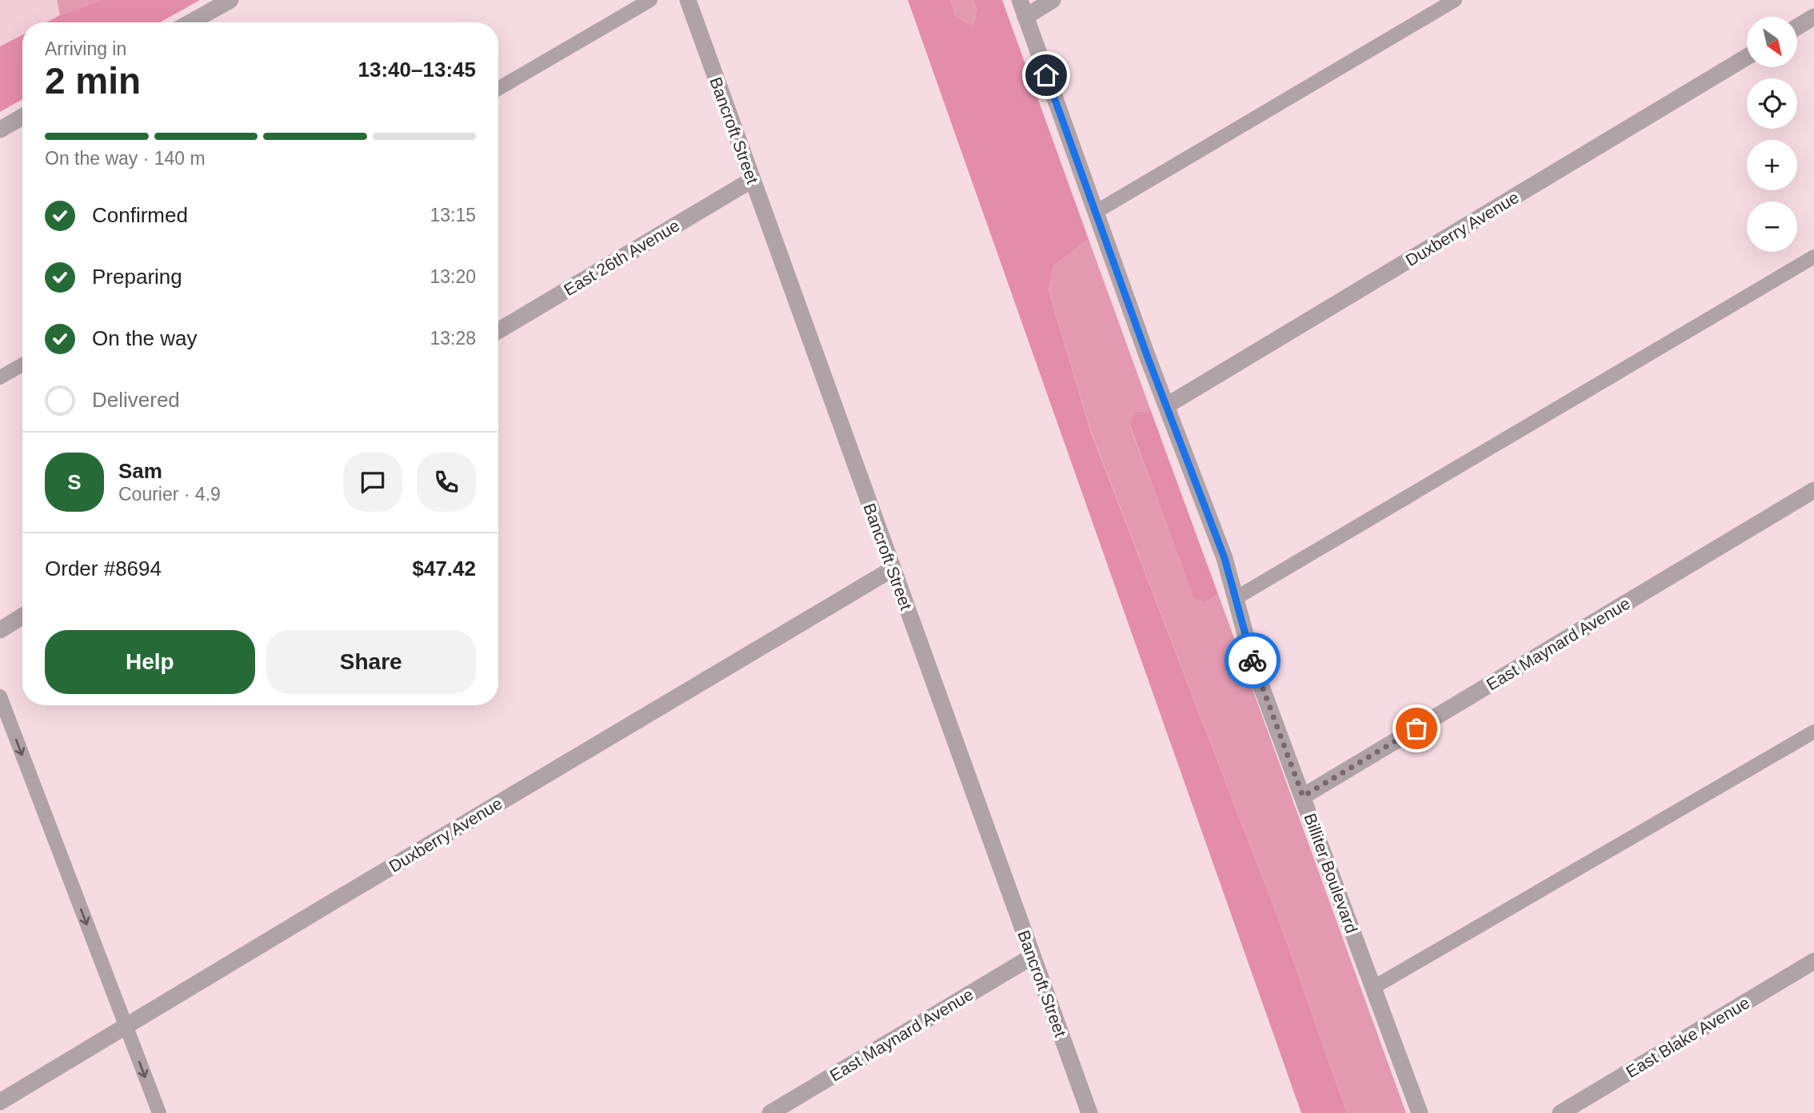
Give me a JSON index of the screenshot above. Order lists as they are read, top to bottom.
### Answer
{
  "streets": {
    "street": [
      "Bancroft Street",
      "Duxberry Avenue",
      "East 26th Avenue",
      "East Maynard Avenue",
      "Billiter Boulevard",
      "East Blake Avenue"
    ]
  },
  "crossings": [
    ["Bancroft Street", "Duxberry Avenue"],
    ["Bancroft Street", "East 26th Avenue"],
    ["Bancroft Street", "East Maynard Avenue"],
    ["Duxberry Avenue", "Billiter Boulevard"],
    ["East Maynard Avenue", "Billiter Boulevard"]
  ],
  "north": "bottom right",
  "page": {
    "map_buttons": ["+", "−"],
    "heading": ["2 min", "Arriving in", "13:40–13:45"],
    "panel": [
      "Sam",
      "Courier · 4.9",
      "Order #8694",
      "$47.42"
    ],
    "bar": "On the way · 140 m",
    "list": [
      ["Confirmed", "13:15"],
      ["Preparing", "13:20"],
      ["On the way", "13:28"],
      "Delivered"
    ],
    "round": "S",
    "buttons": ["Help", "Share"]
  }
}
